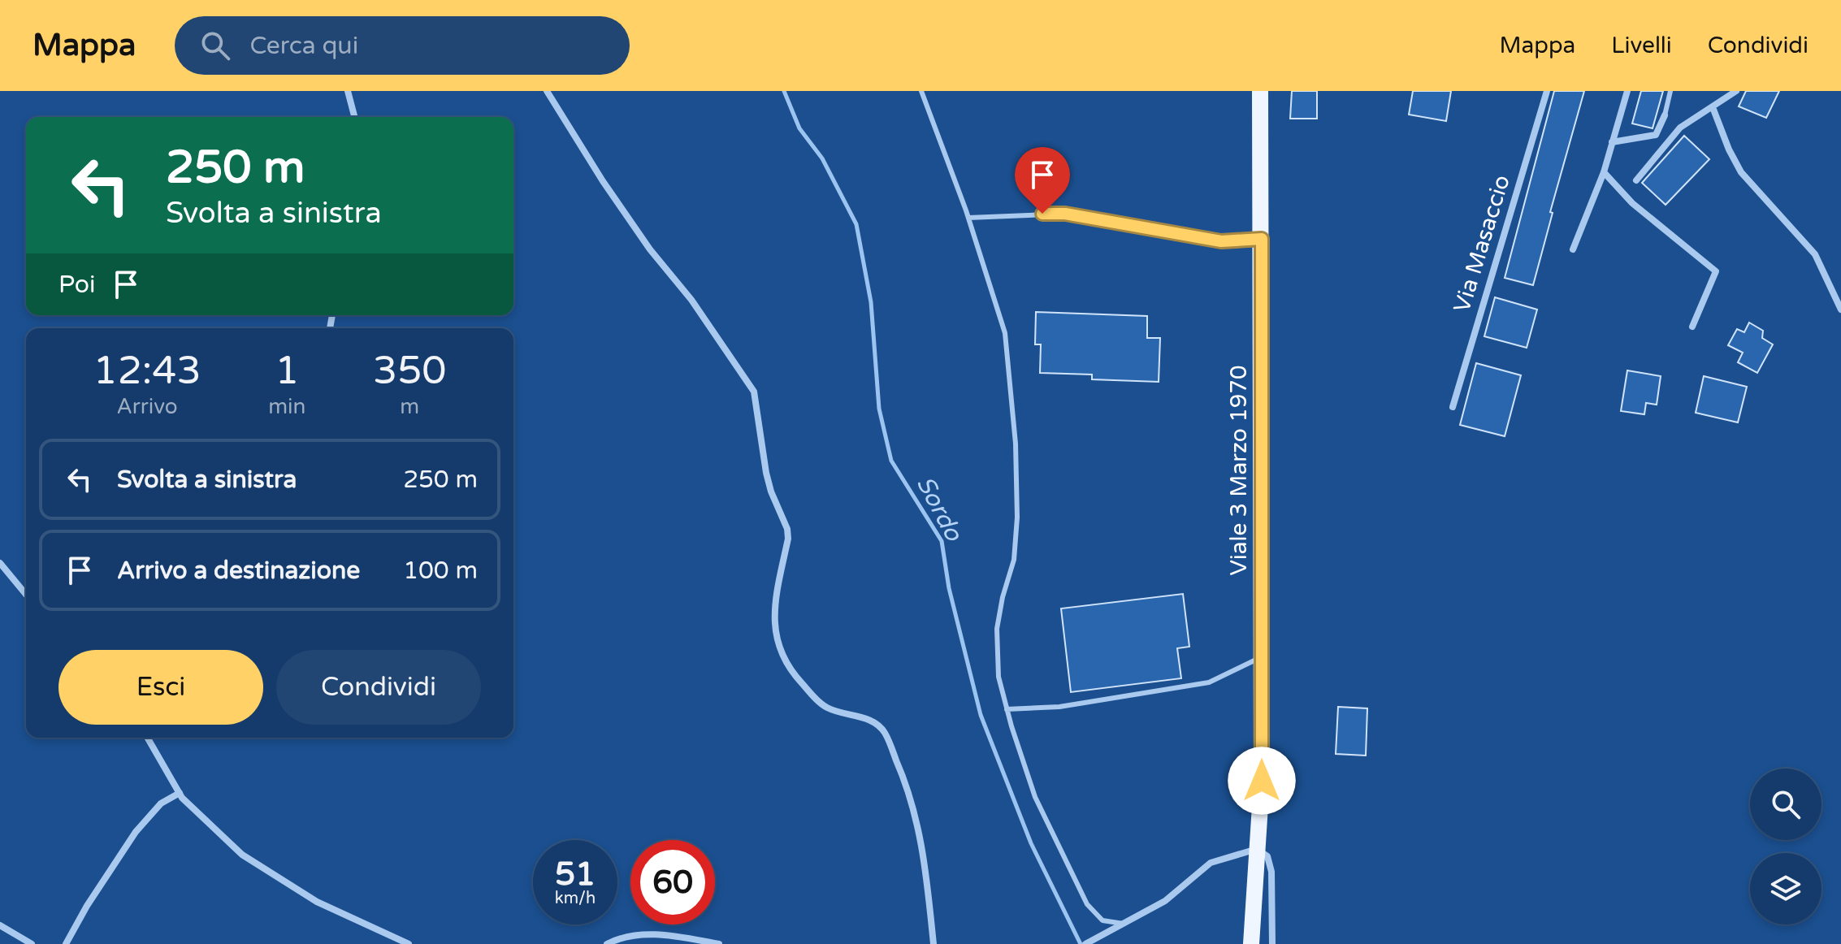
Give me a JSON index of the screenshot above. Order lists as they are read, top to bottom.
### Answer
{
  "streets": {
    "main road": ["Viale 3 Marzo 1970"],
    "street": ["Via Masaccio"]
  },
  "water": ["Sordo"],
  "page": {
    "header": "Mappa",
    "search": "Cerca qui",
    "nav": ["Mappa", "Livelli", "Condividi"],
    "turn": ["250 m", "Svolta a sinistra"],
    "then": "Poi",
    "eta": [
      "12:43",
      "Arrivo",
      "1",
      "min",
      "350",
      "m"
    ],
    "list": [
      {
        "name": "Svolta a sinistra",
        "value": "250 m"
      },
      {
        "name": "Arrivo a destinazione",
        "value": "100 m"
      }
    ],
    "buttons": ["Esci", "Condividi"],
    "speed": "51 km/h",
    "limit": "60"
  }
}
